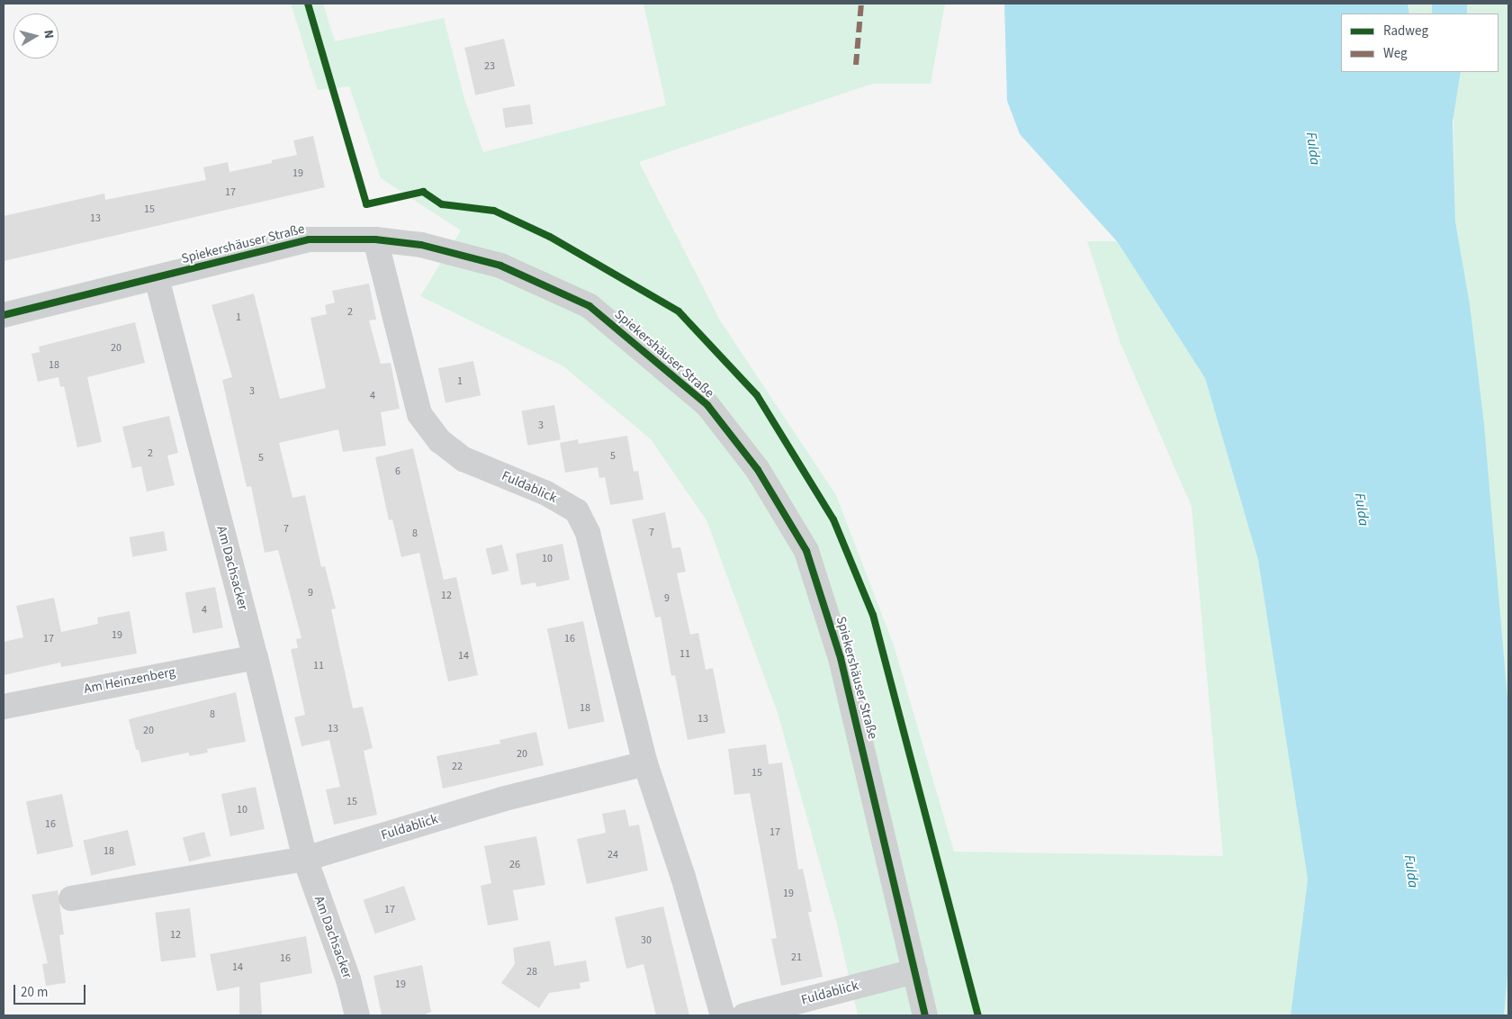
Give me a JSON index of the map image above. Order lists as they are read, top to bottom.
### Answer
{
  "streets": {
    "street": [
      "Spiekershäuser Straße",
      "Fuldablick",
      "Am Dachsacker",
      "Am Heinzenberg"
    ]
  },
  "crossings": [
    ["Spiekershäuser Straße", "Fuldablick"],
    ["Spiekershäuser Straße", "Am Dachsacker"],
    ["Fuldablick", "Am Dachsacker"],
    ["Am Dachsacker", "Am Heinzenberg"]
  ],
  "water": ["Fulda"],
  "house_numbers": [
    "23",
    "19",
    "17",
    "15",
    "13",
    "2",
    "1",
    "20",
    "18",
    "1",
    "3",
    "4",
    "3",
    "2",
    "5",
    "5",
    "6",
    "7",
    "7",
    "8",
    "10",
    "9",
    "12",
    "9",
    "4",
    "19",
    "17",
    "16",
    "11",
    "14",
    "11",
    "18",
    "8",
    "13",
    "13",
    "20",
    "20",
    "22",
    "15",
    "15",
    "10",
    "16",
    "17",
    "18",
    "24",
    "26",
    "19",
    "17",
    "12",
    "30",
    "21",
    "16",
    "14",
    "28",
    "19"
  ],
  "legend": ["Radweg", "Weg"],
  "scale_bar": "20 m",
  "north": "right"
}
